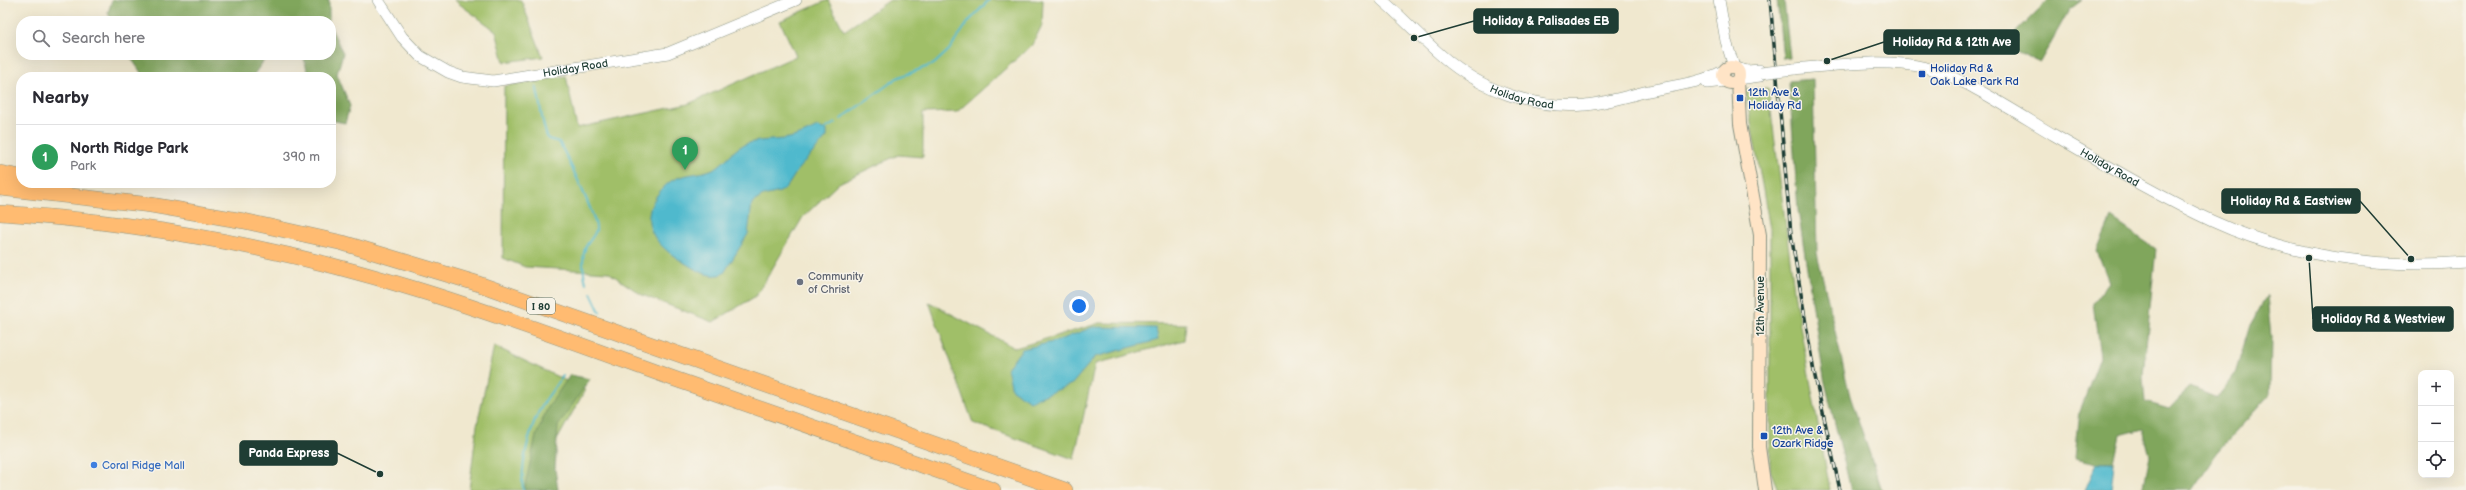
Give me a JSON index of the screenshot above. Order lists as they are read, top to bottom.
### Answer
{
  "streets": {
    "highway": ["I 80"],
    "main road": ["12th Avenue"],
    "street": ["Holiday Road"]
  },
  "crossings": [
    ["Holiday Road", "12th Avenue"]
  ],
  "places": {
    "other": [
      "Holiday & Palisades EB",
      "Holiday Rd & 12th Ave",
      "Holiday Rd & Westview",
      "Holiday Rd & Eastview",
      "Community of Christ",
      "Coral Ridge Mall",
      "Panda Express"
    ],
    "transit": ["Holiday Rd & Oak Lake Park Rd", "12th Ave & Holiday Rd", "12th Ave & Ozark Ridge"]
  },
  "page": {
    "search": "Search here",
    "heading": "Nearby",
    "list": [
      {
        "mark": "1",
        "name": "North Ridge Park",
        "note": "Park",
        "value": "390 m"
      }
    ],
    "pins": "1",
    "map_buttons": ["+", "−"]
  }
}
